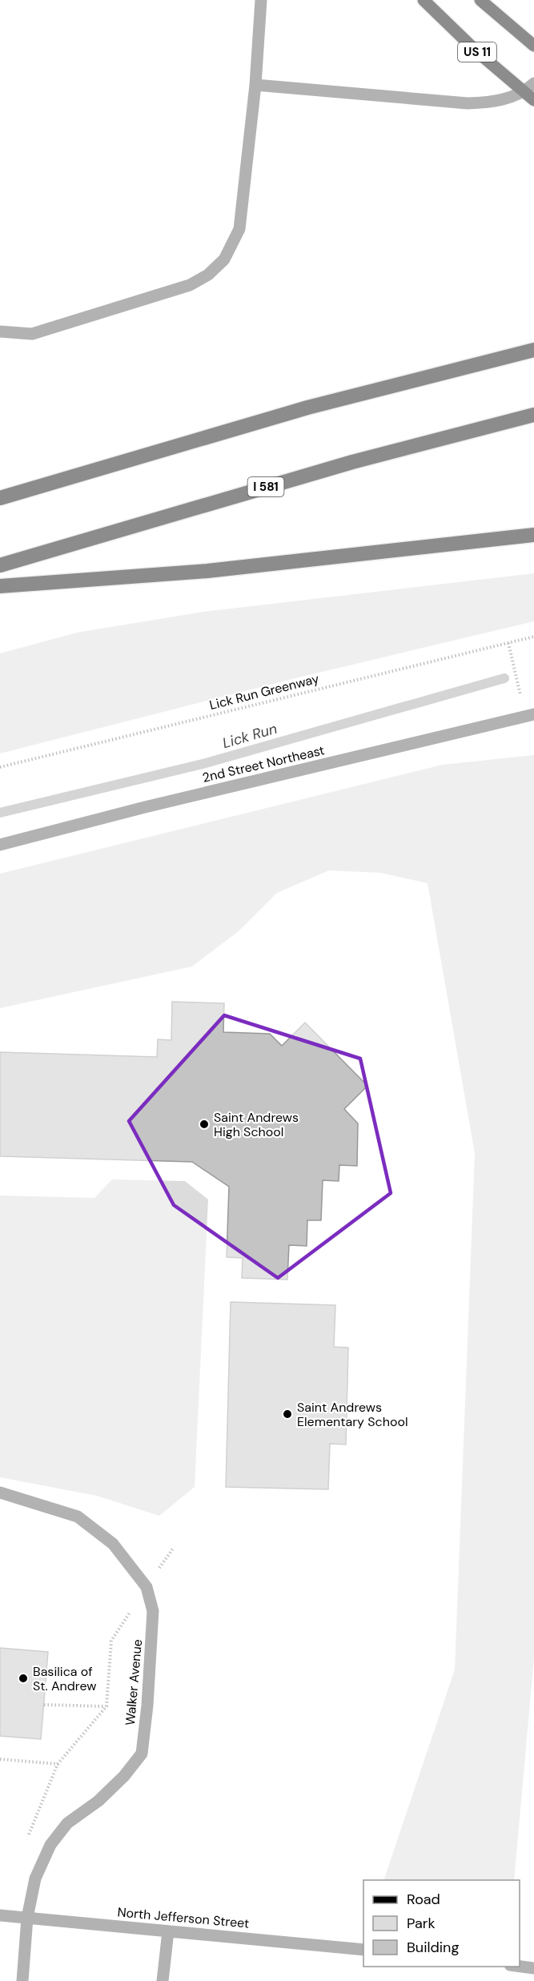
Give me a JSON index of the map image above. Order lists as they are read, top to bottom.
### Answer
{
  "streets": {
    "highway": ["I 581"],
    "main road": ["US 11"],
    "street": ["2nd Street Northeast", "Walker Avenue", "North Jefferson Street"],
    "path": ["Lick Run Greenway"]
  },
  "crossings": [
    ["Walker Avenue", "North Jefferson Street"]
  ],
  "water": ["Lick Run"],
  "places": ["Saint Andrews High School", "Saint Andrews Elementary School", "Basilica of St. Andrew"],
  "legend": ["Road", "Park", "Building"]
}
